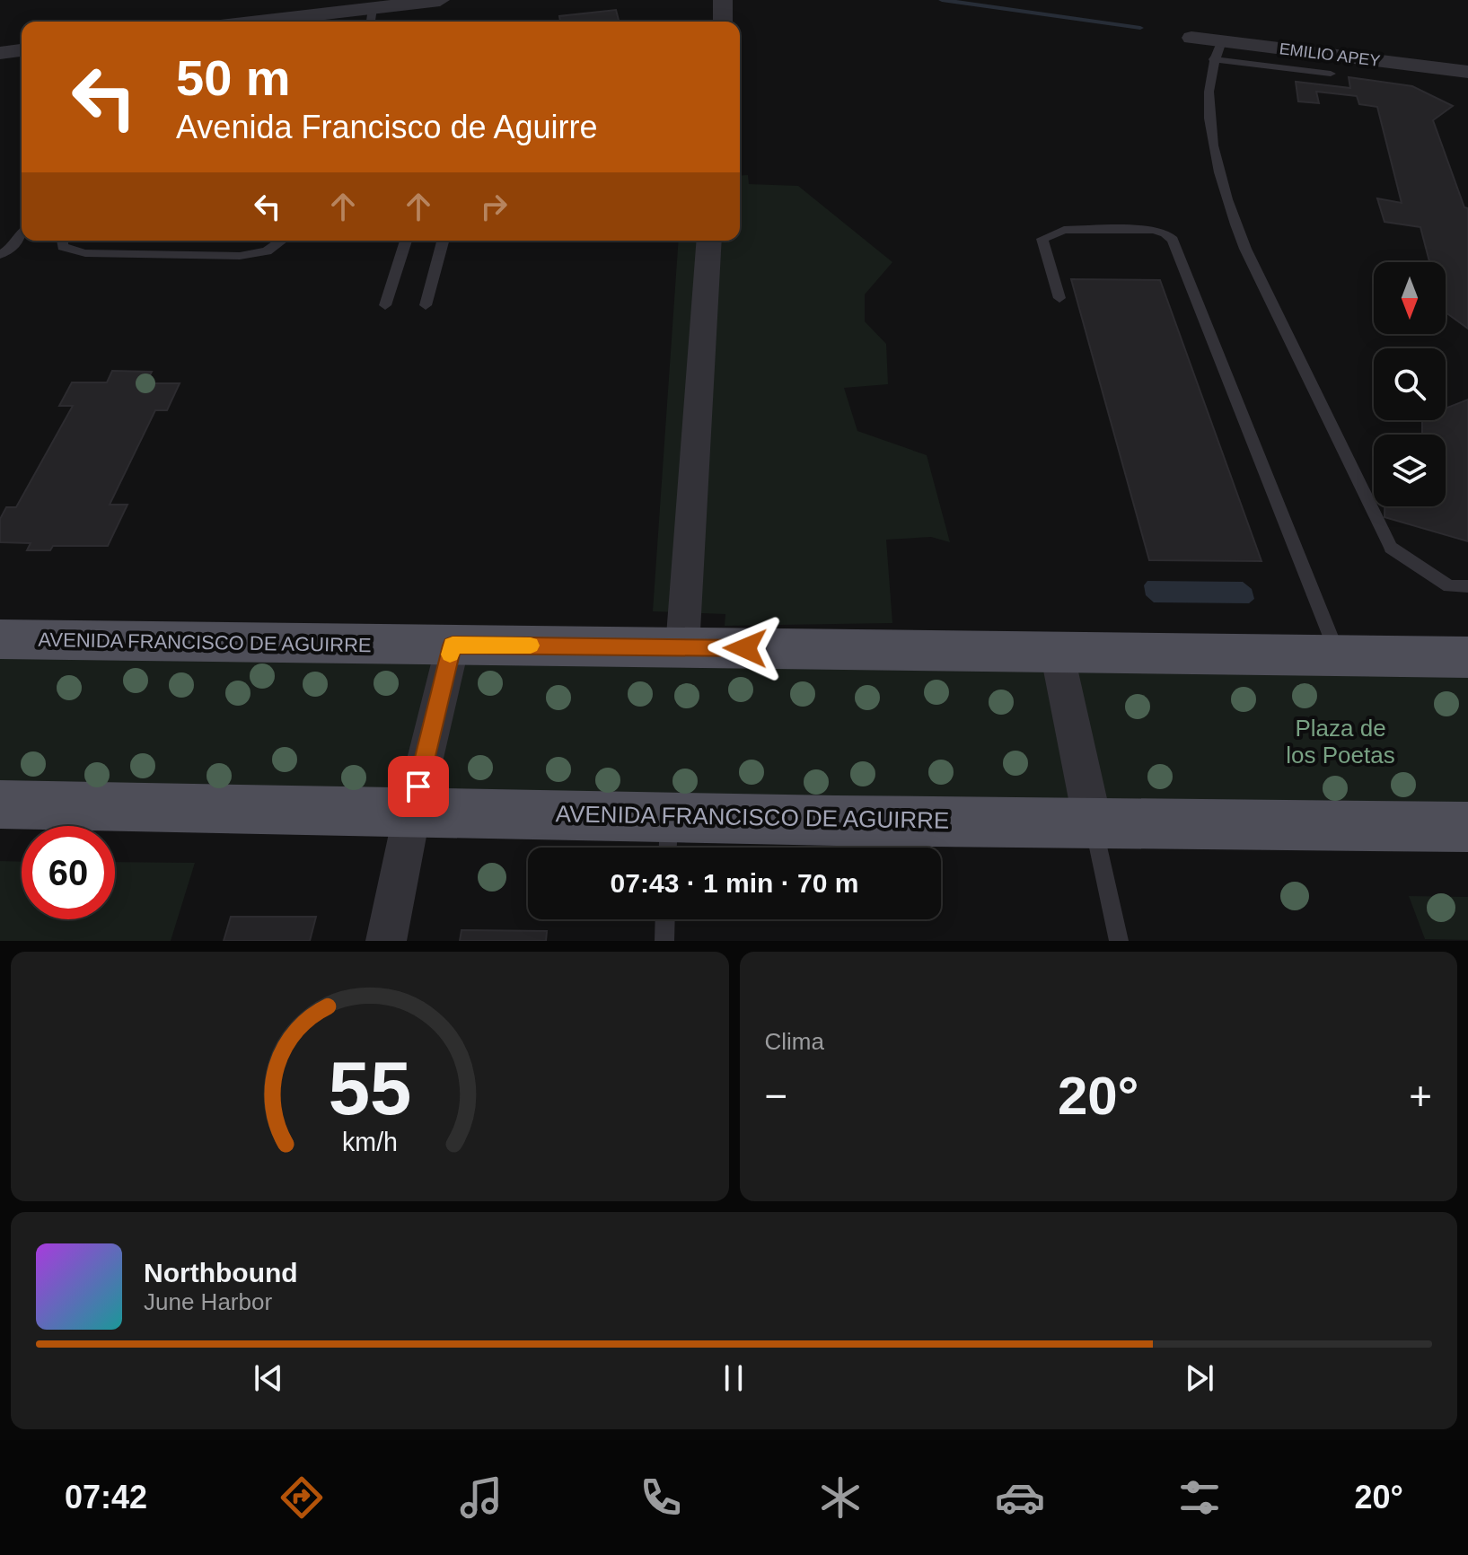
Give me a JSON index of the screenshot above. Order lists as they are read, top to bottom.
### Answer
{
  "streets": {
    "main road": ["AVENIDA FRANCISCO DE AGUIRRE"],
    "street": ["EMILIO APEY"]
  },
  "parks": ["Plaza de los Poetas"],
  "north": "bottom",
  "page": {
    "turn": ["50 m", "Avenida Francisco de Aguirre"],
    "limit": "60",
    "trip": "07:43 · 1 min · 70 m",
    "tile": "Clima",
    "heat": ["−", "20°", "+"],
    "song": ["Northbound", "June Harbor"],
    "tabs": ["07:42", "20°"],
    "gauge": ["55", "km/h"]
  }
}
